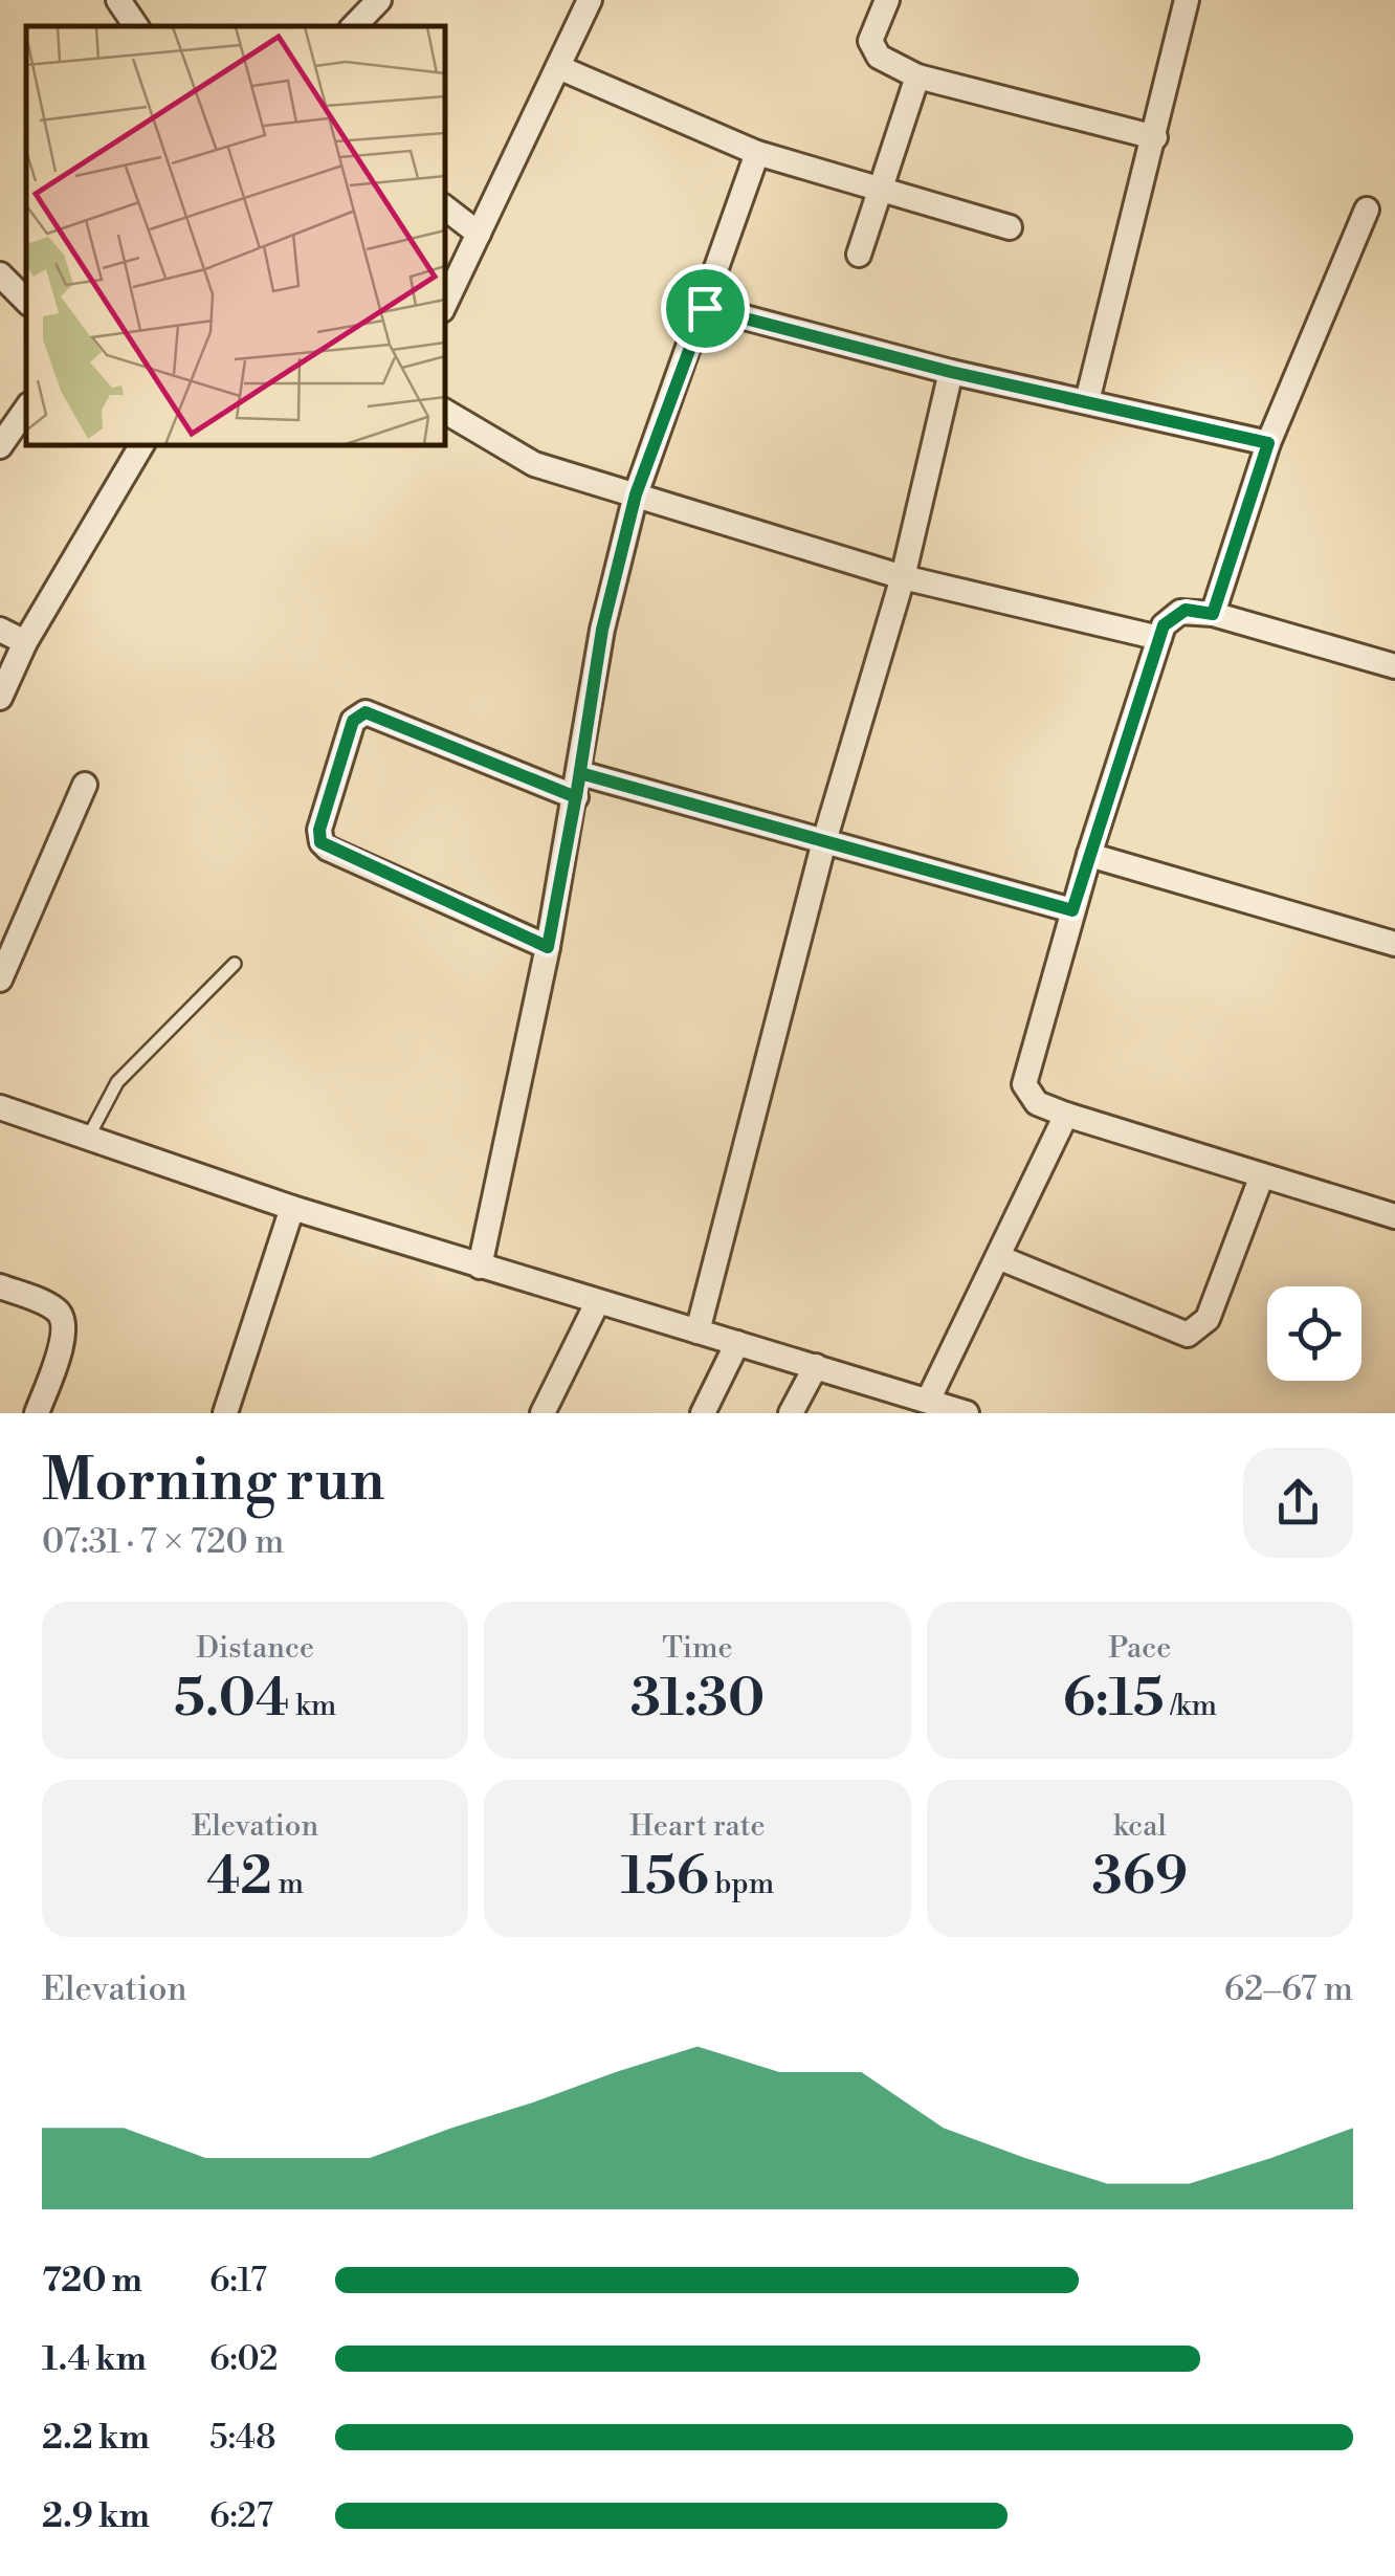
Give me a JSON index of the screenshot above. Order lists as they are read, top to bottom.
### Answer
{
  "page": {
    "heading": ["Morning run", "07:31 · 7 × 720 m"],
    "stats": [
      ["Distance", "5.04 km"],
      ["Time", "31:30"],
      ["Pace", "6:15 /km"],
      ["Elevation", "42 m"],
      ["Heart rate", "156 bpm"],
      ["kcal", "369"]
    ],
    "chart": ["Elevation", "62–67 m"],
    "list": [
      {
        "name": "720 m",
        "note": "6:17"
      },
      {
        "name": "1.4 km",
        "note": "6:02"
      },
      {
        "name": "2.2 km",
        "note": "5:48"
      },
      {
        "name": "2.9 km",
        "note": "6:27"
      }
    ]
  }
}
